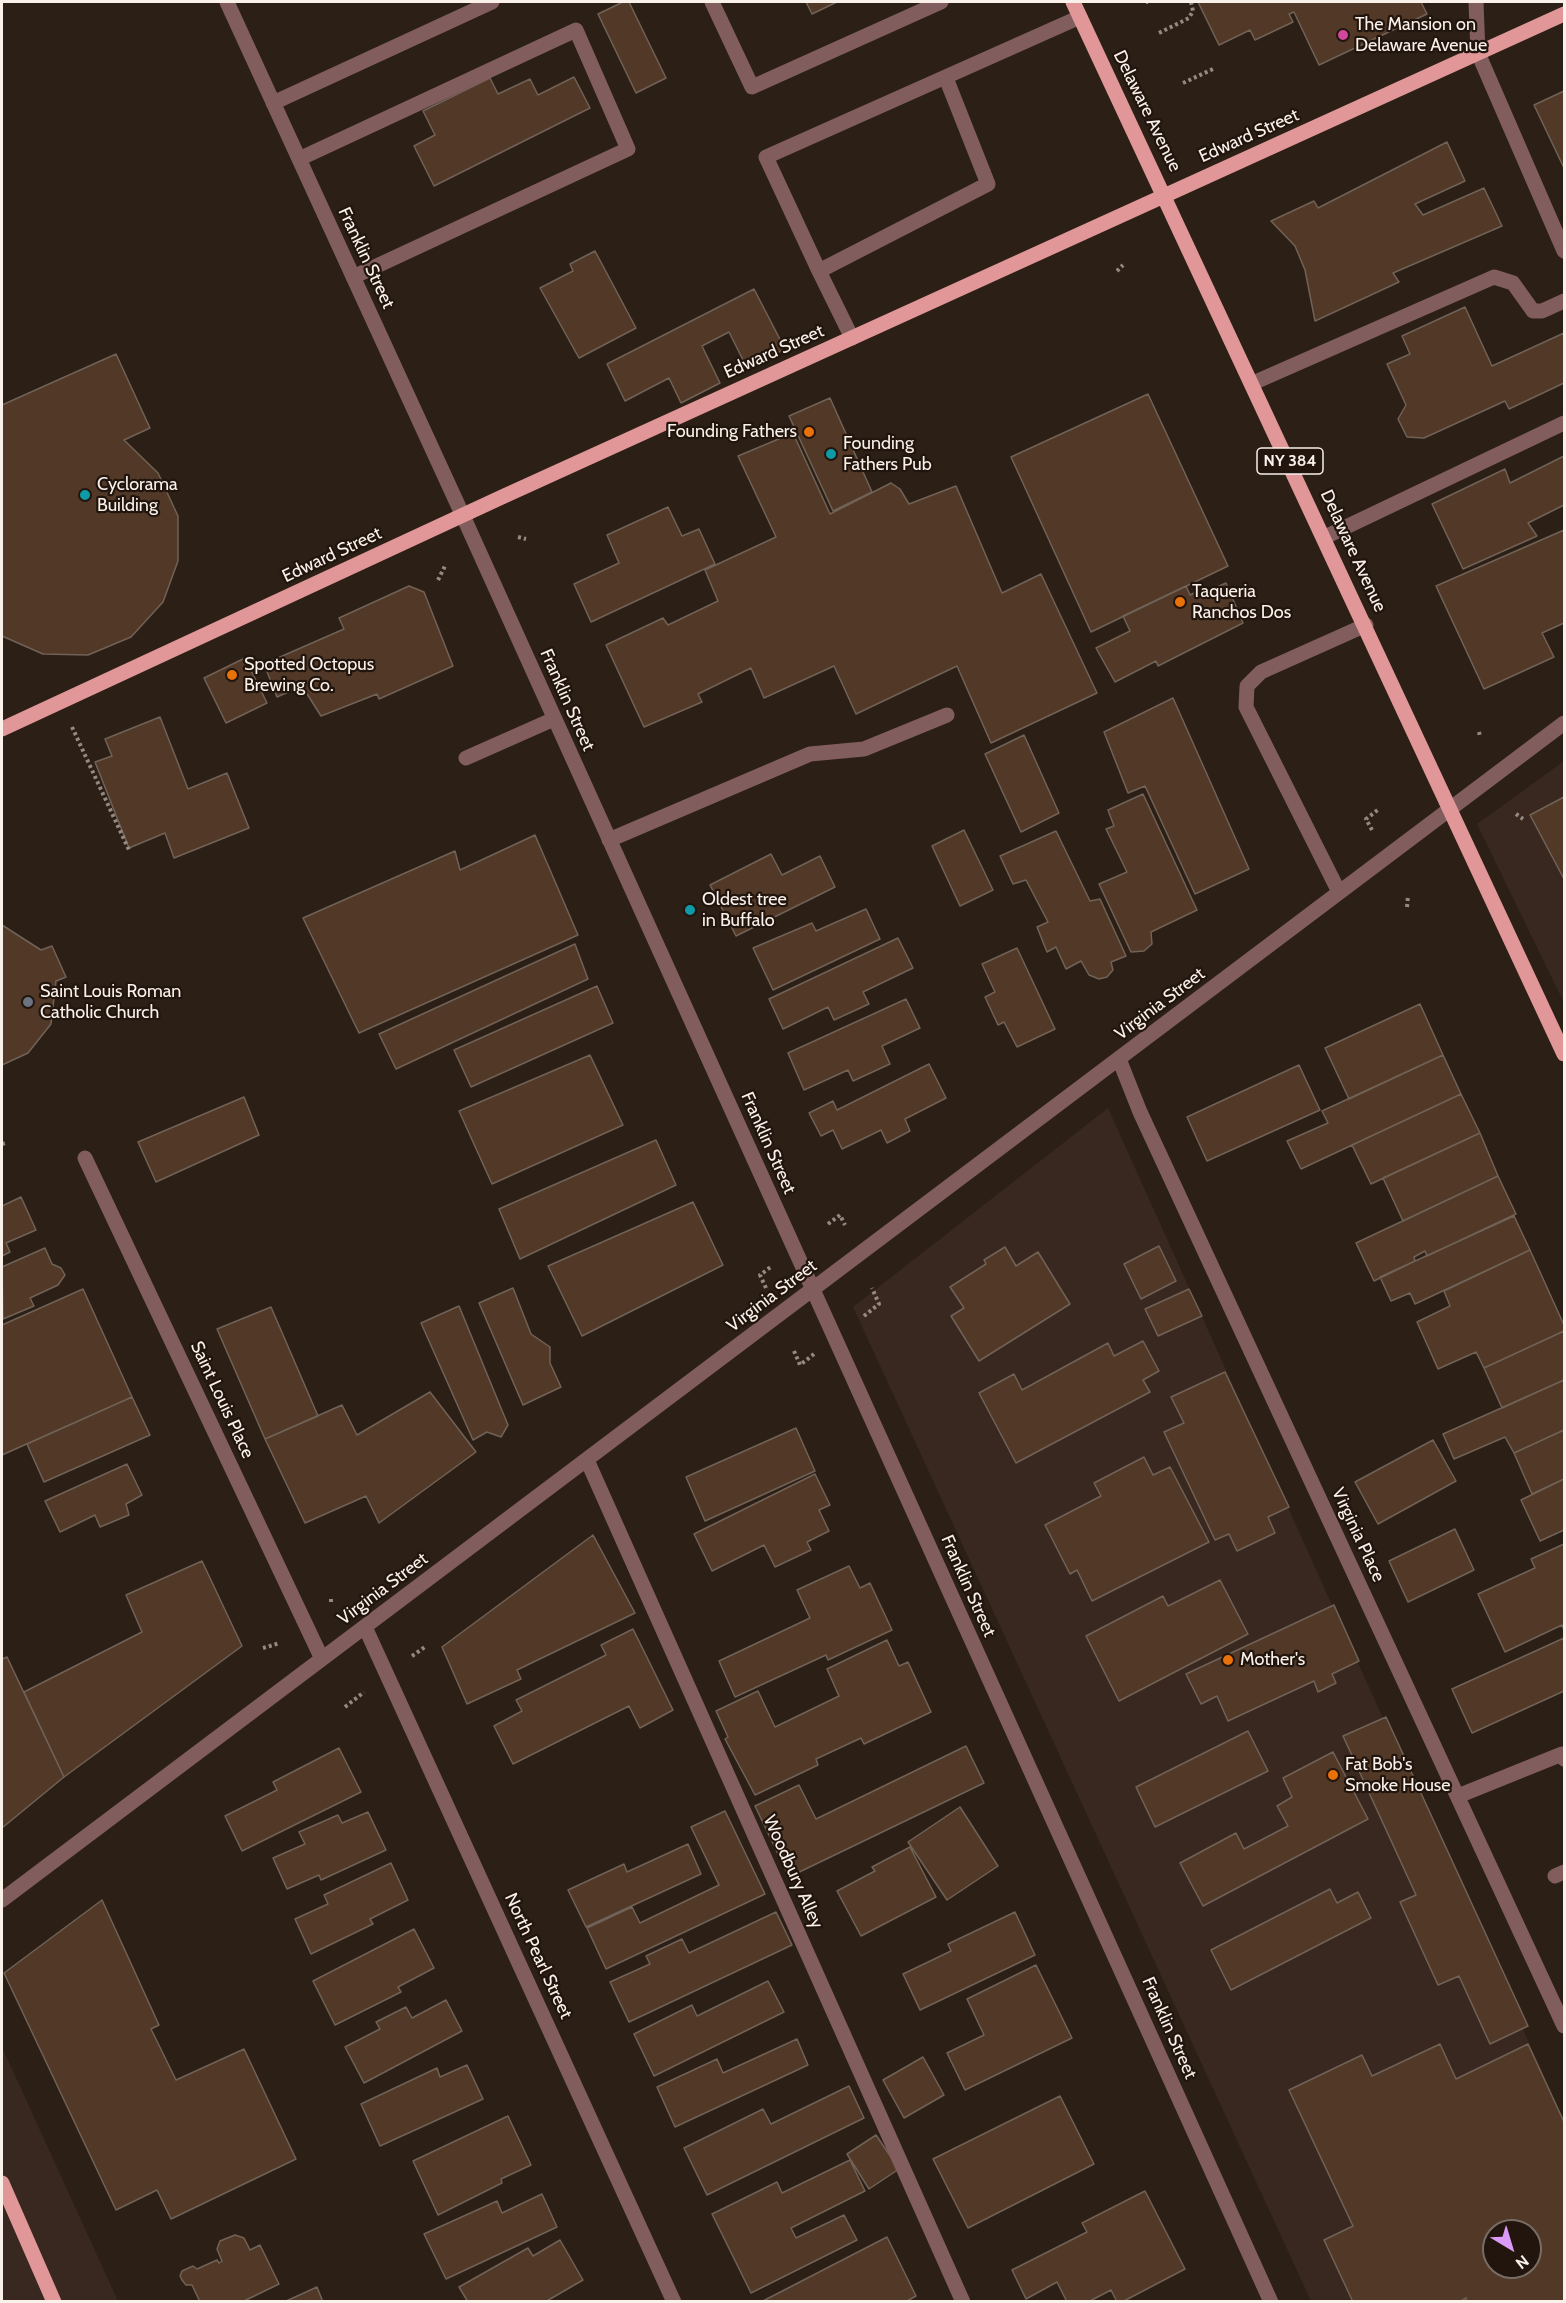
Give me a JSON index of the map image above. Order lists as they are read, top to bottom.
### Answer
{
  "streets": {
    "main road": ["Delaware Avenue", "Edward Street", "NY 384"],
    "street": [
      "Franklin Street",
      "Virginia Street",
      "Saint Louis Place",
      "Virginia Place",
      "Woodbury Alley",
      "North Pearl Street"
    ]
  },
  "crossings": [
    ["Delaware Avenue", "Edward Street"],
    ["Delaware Avenue", "Virginia Street"],
    ["Edward Street", "Franklin Street"],
    ["Franklin Street", "Virginia Street"],
    ["Virginia Street", "Saint Louis Place"],
    ["Virginia Street", "Virginia Place"],
    ["Virginia Street", "Woodbury Alley"],
    ["Virginia Street", "North Pearl Street"]
  ],
  "places": [
    "The Mansion on Delaware Avenue",
    "Founding Fathers",
    "Founding Fathers Pub",
    "Cyclorama Building",
    "Taqueria Ranchos Dos",
    "Spotted Octopus Brewing Co.",
    "Oldest tree in Buffalo",
    "Saint Louis Roman Catholic Church",
    "Mother's",
    "Fat Bob's Smoke House"
  ],
  "north": "bottom right"
}
